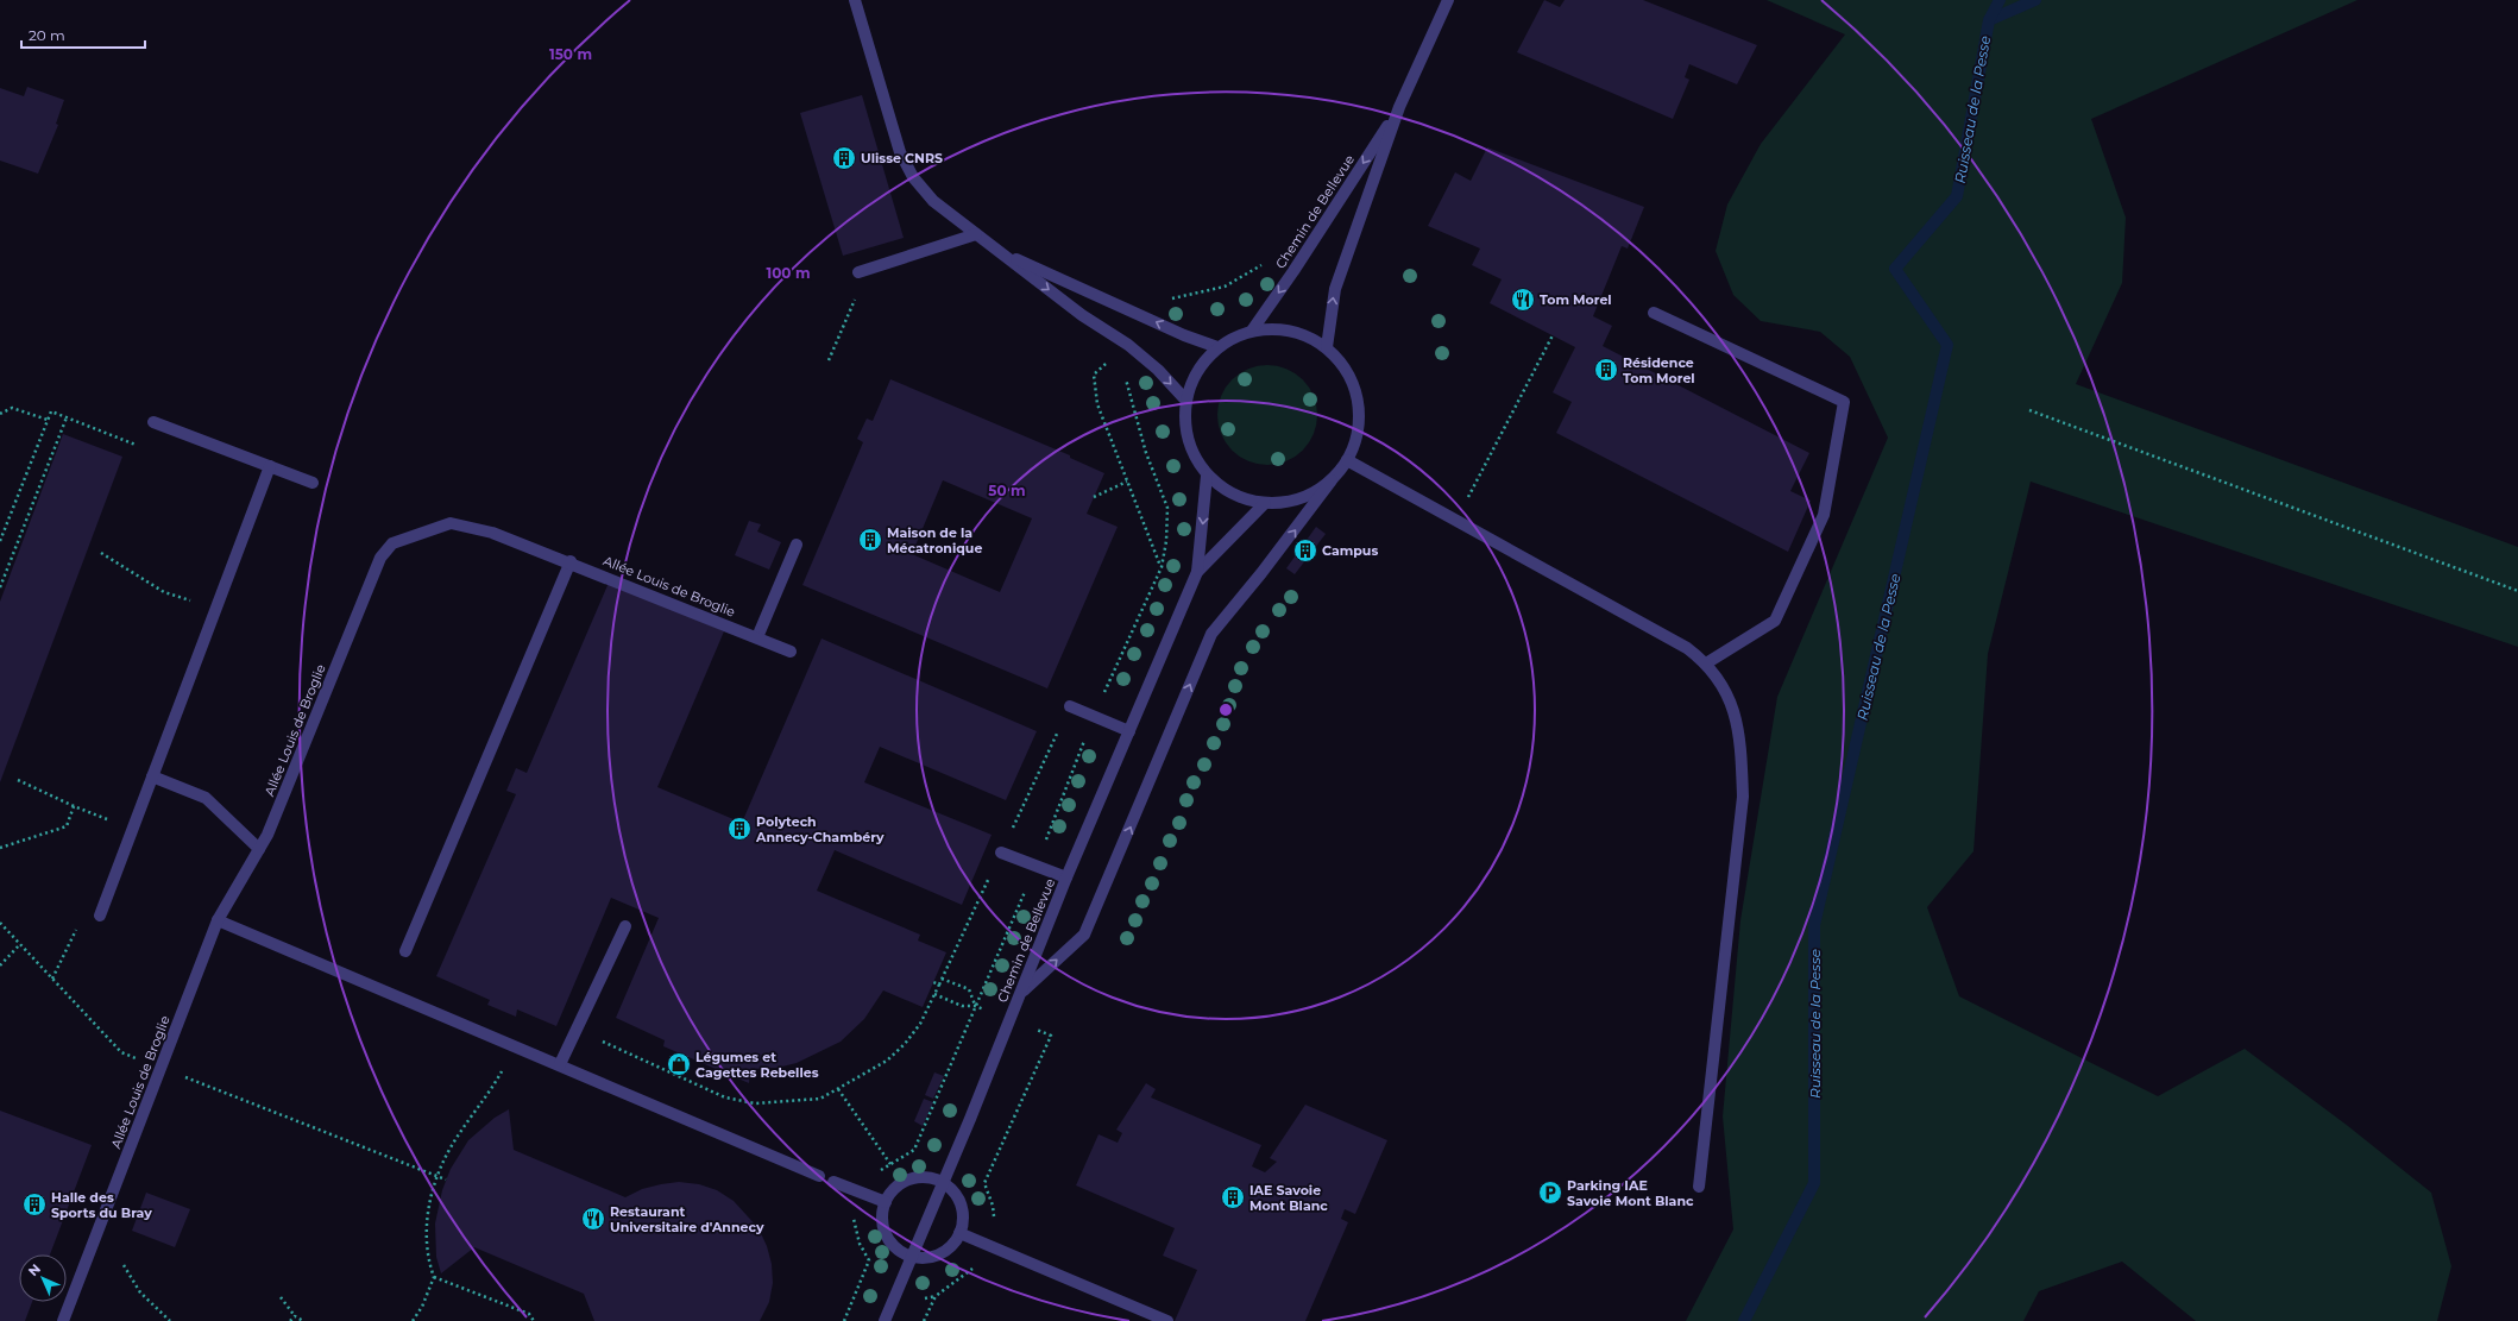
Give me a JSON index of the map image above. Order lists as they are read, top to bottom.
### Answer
{
  "streets": {
    "street": ["Chemin de Bellevue", "Allée Louis de Broglie"]
  },
  "water": ["Ruisseau de la Pesse"],
  "places": {
    "building": [
      "Ulisse CNRS",
      "Résidence Tom Morel",
      "Maison de la Mécatronique",
      "Campus",
      "Polytech Annecy-Chambéry",
      "IAE Savoie Mont Blanc",
      "Halle des Sports du Bray"
    ],
    "restaurant": ["Tom Morel", "Restaurant Universitaire d'Annecy"],
    "shop": ["Légumes et Cagettes Rebelles"],
    "parking": ["Parking IAE Savoie Mont Blanc"]
  },
  "scale_bar": "20 m",
  "north": "top left",
  "rings": ["150 m", "100 m", "50 m"]
}
